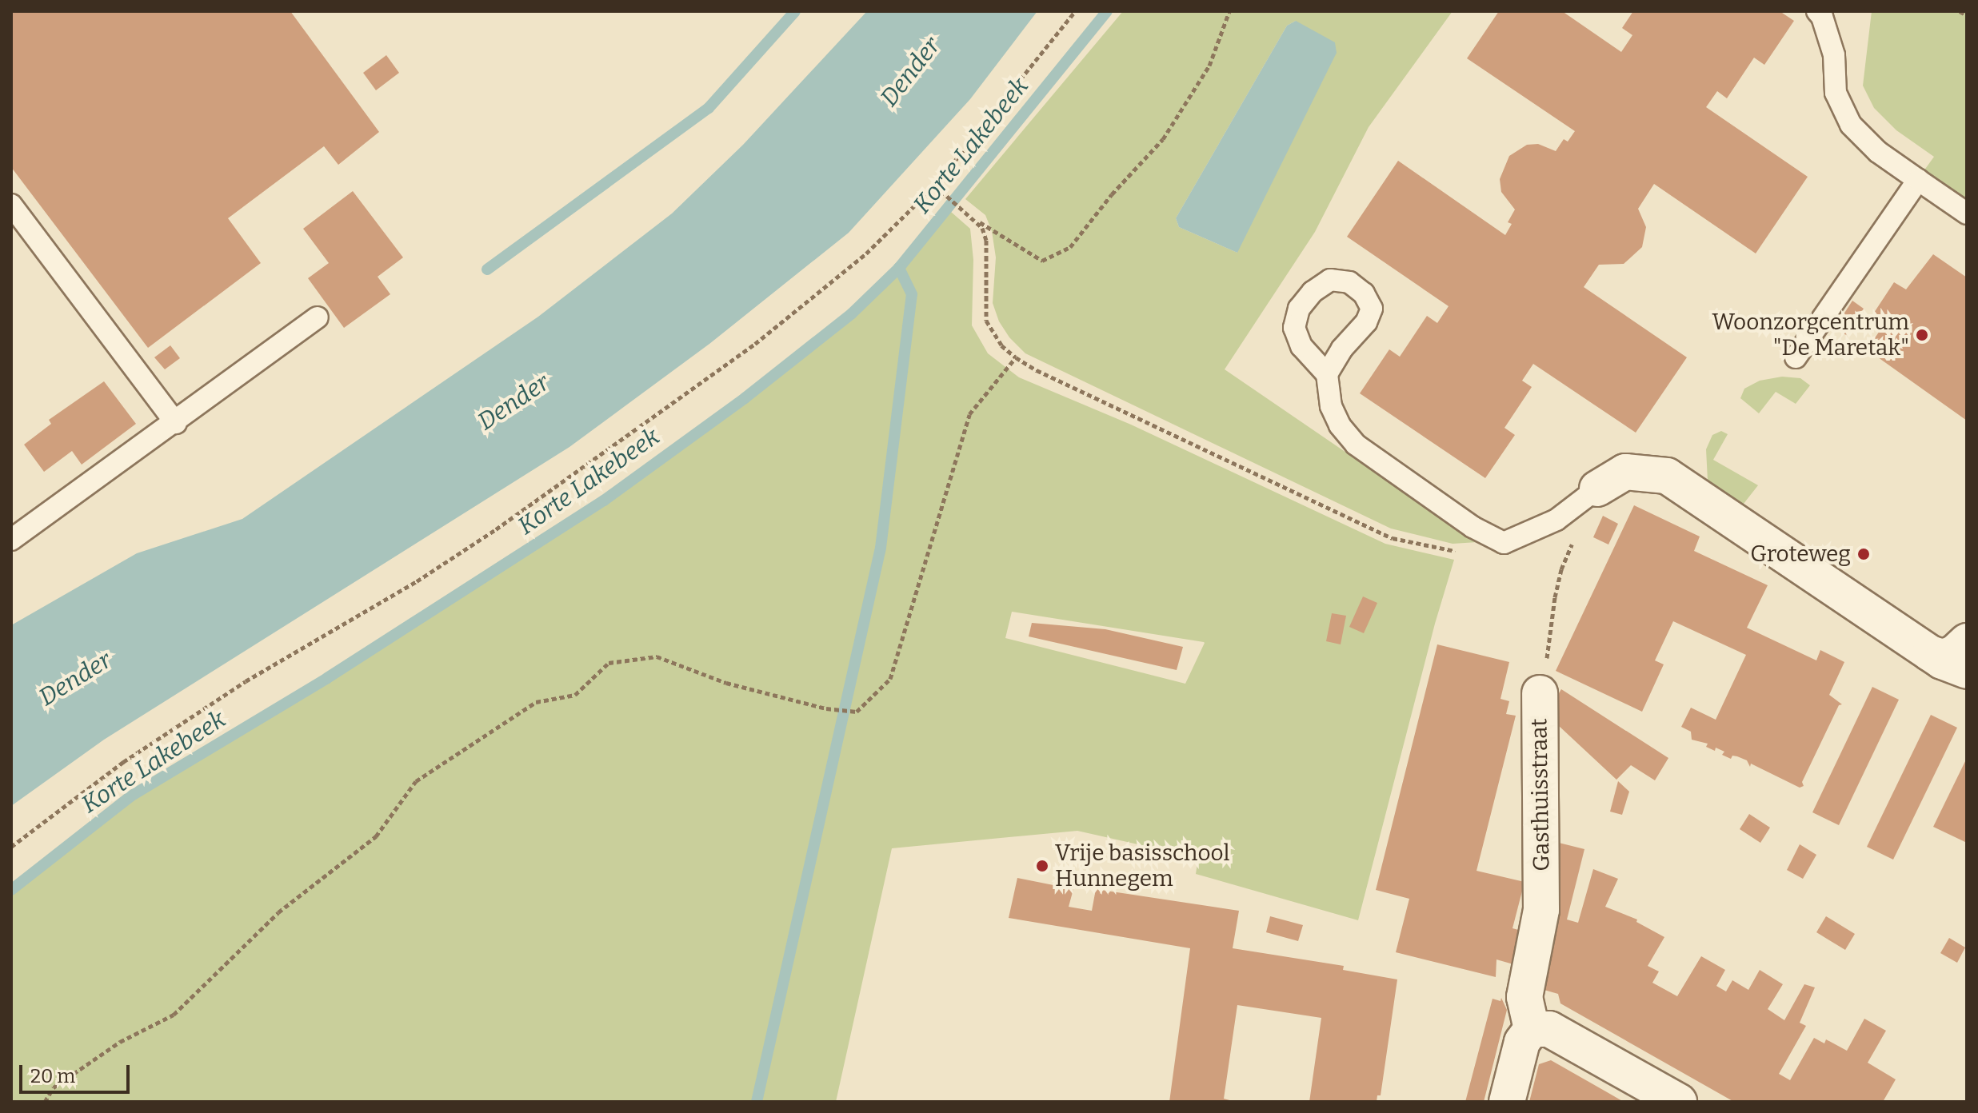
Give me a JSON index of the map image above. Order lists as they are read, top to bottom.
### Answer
{
  "streets": {
    "street": ["Gasthuisstraat"]
  },
  "water": ["Dender", "Korte Lakebeek"],
  "places": ["Woonzorgcentrum \"De Maretak\"", "Groteweg", "Vrije basisschool Hunnegem"],
  "scale_bar": "20 m"
}
